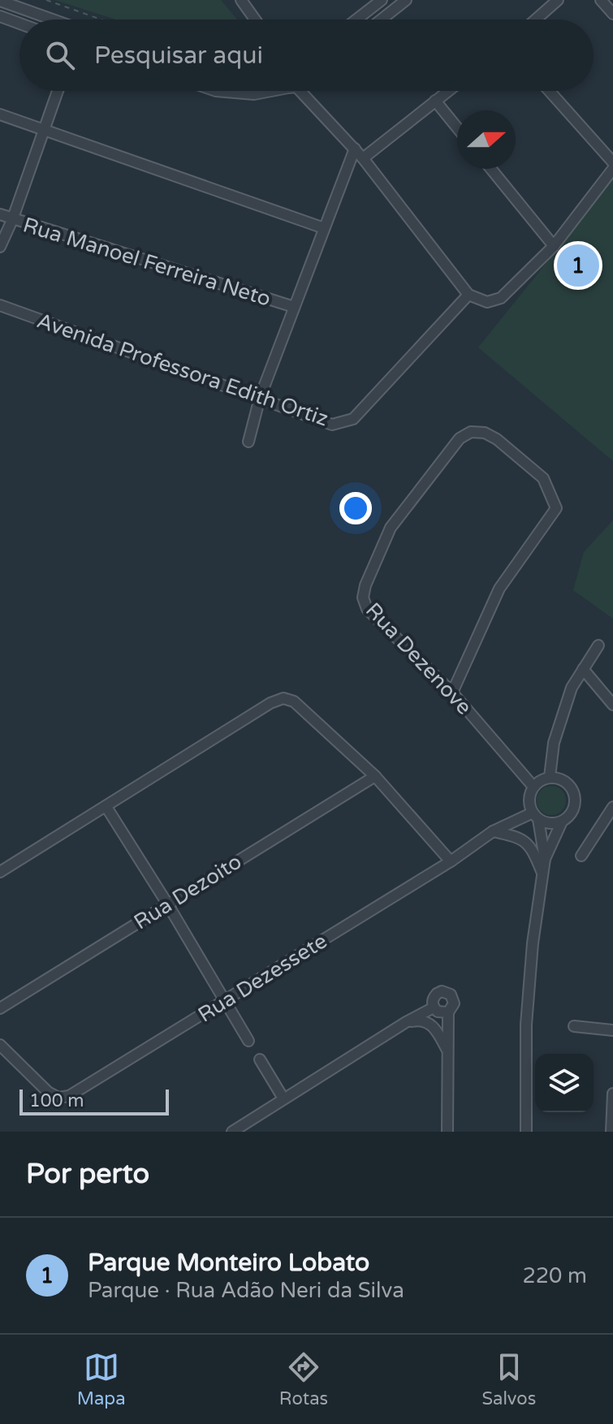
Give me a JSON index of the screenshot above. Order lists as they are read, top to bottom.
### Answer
{
  "streets": {
    "street": [
      "Rua Manoel Ferreira Neto",
      "Avenida Professora Edith Ortiz",
      "Rua Dezenove",
      "Rua Dezoito",
      "Rua Dezessete"
    ]
  },
  "crossings": [
    ["Rua Dezenove", "Rua Dezessete"]
  ],
  "scale_bar": "100 m",
  "north": "right",
  "page": {
    "search": "Pesquisar aqui",
    "pins": "1",
    "scale": "100 m",
    "heading": "Por perto",
    "list": [
      {
        "mark": "1",
        "name": "Parque Monteiro Lobato",
        "note": "Parque · Rua Adão Neri da Silva",
        "value": "220 m"
      }
    ],
    "nav": ["Mapa", "Rotas", "Salvos"]
  }
}
